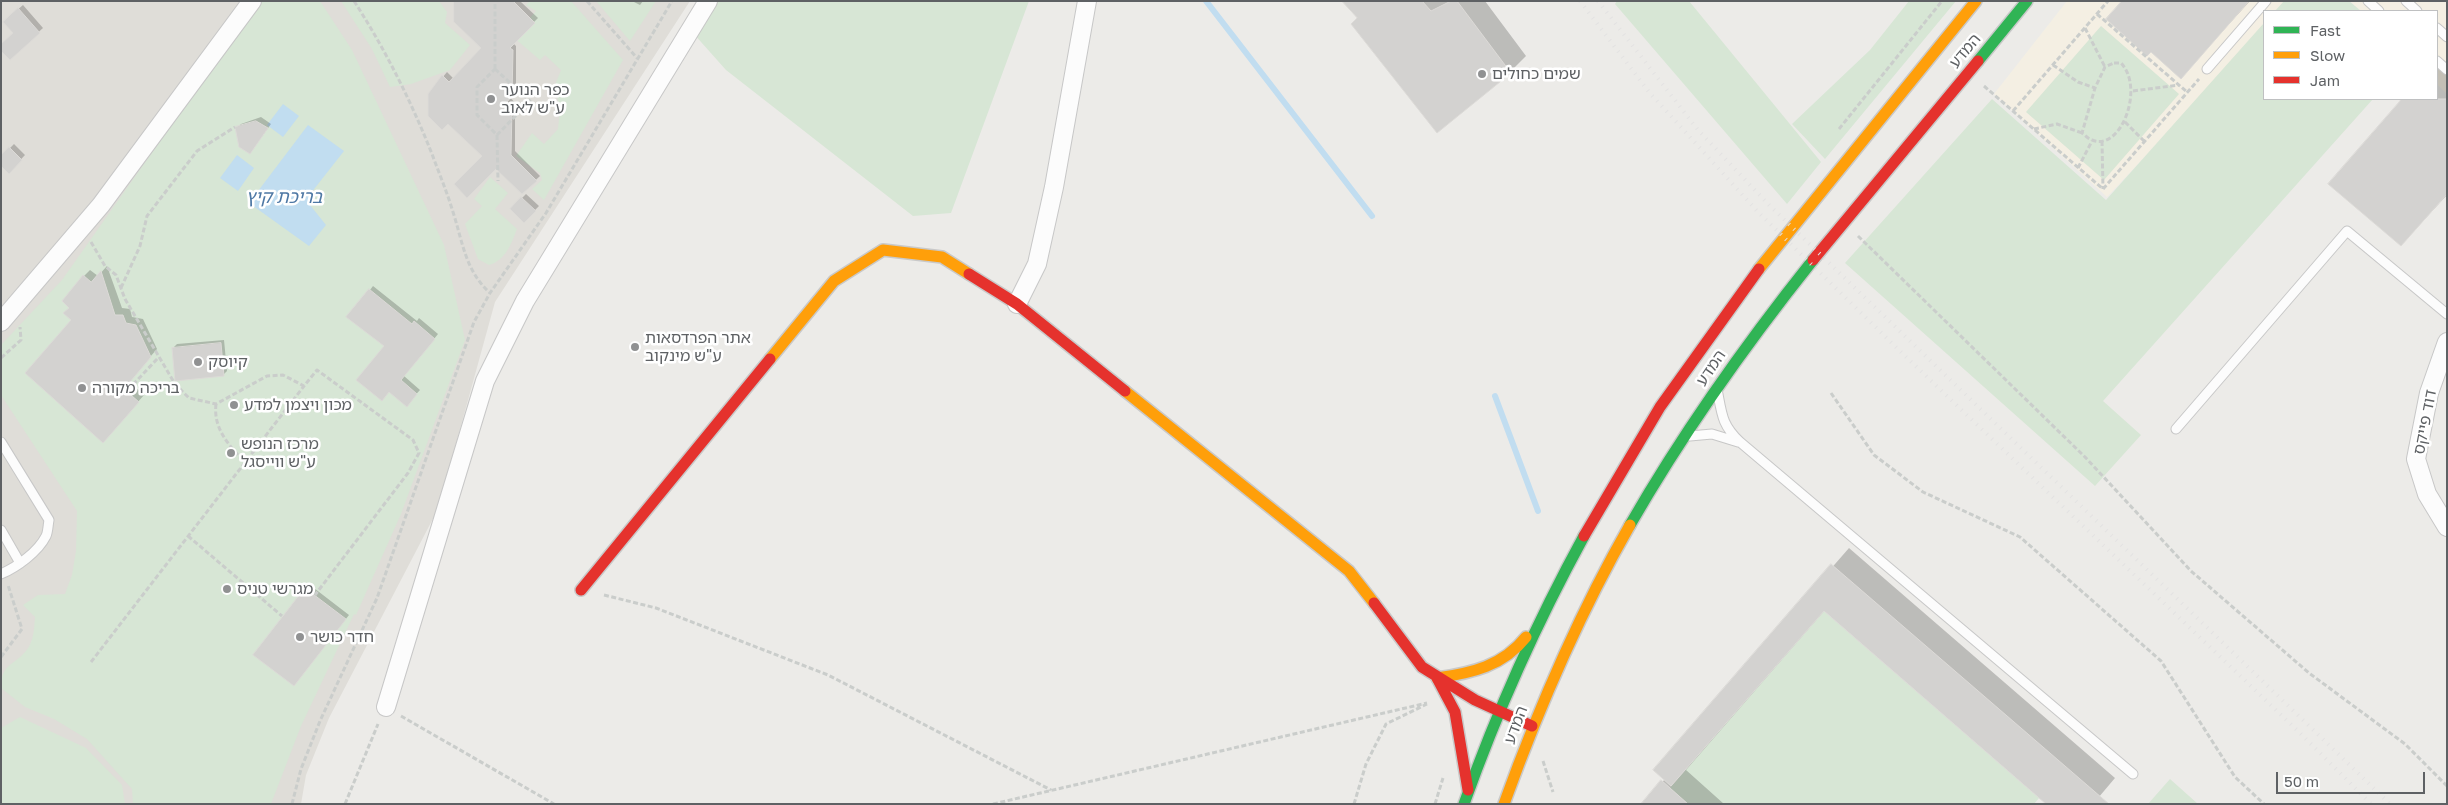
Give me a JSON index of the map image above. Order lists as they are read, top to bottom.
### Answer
{
  "streets": {
    "main road": ["המדע"],
    "street": ["דוד פייקס"]
  },
  "water": ["בריכת קיץ"],
  "places": [
    "שמים כחולים",
    "כפר הנוער ע\"ש לאוב",
    "אתר הפרדסאות ע\"ש מינקוב",
    "קיוסק",
    "בריכה מקורה",
    "מכון ויצמן למדע",
    "מרכז הנופש ע\"ש ווייסגל",
    "מגרשי טניס",
    "חדר כושר"
  ],
  "legend": ["Fast", "Slow", "Jam"],
  "scale_bar": "50 m"
}
